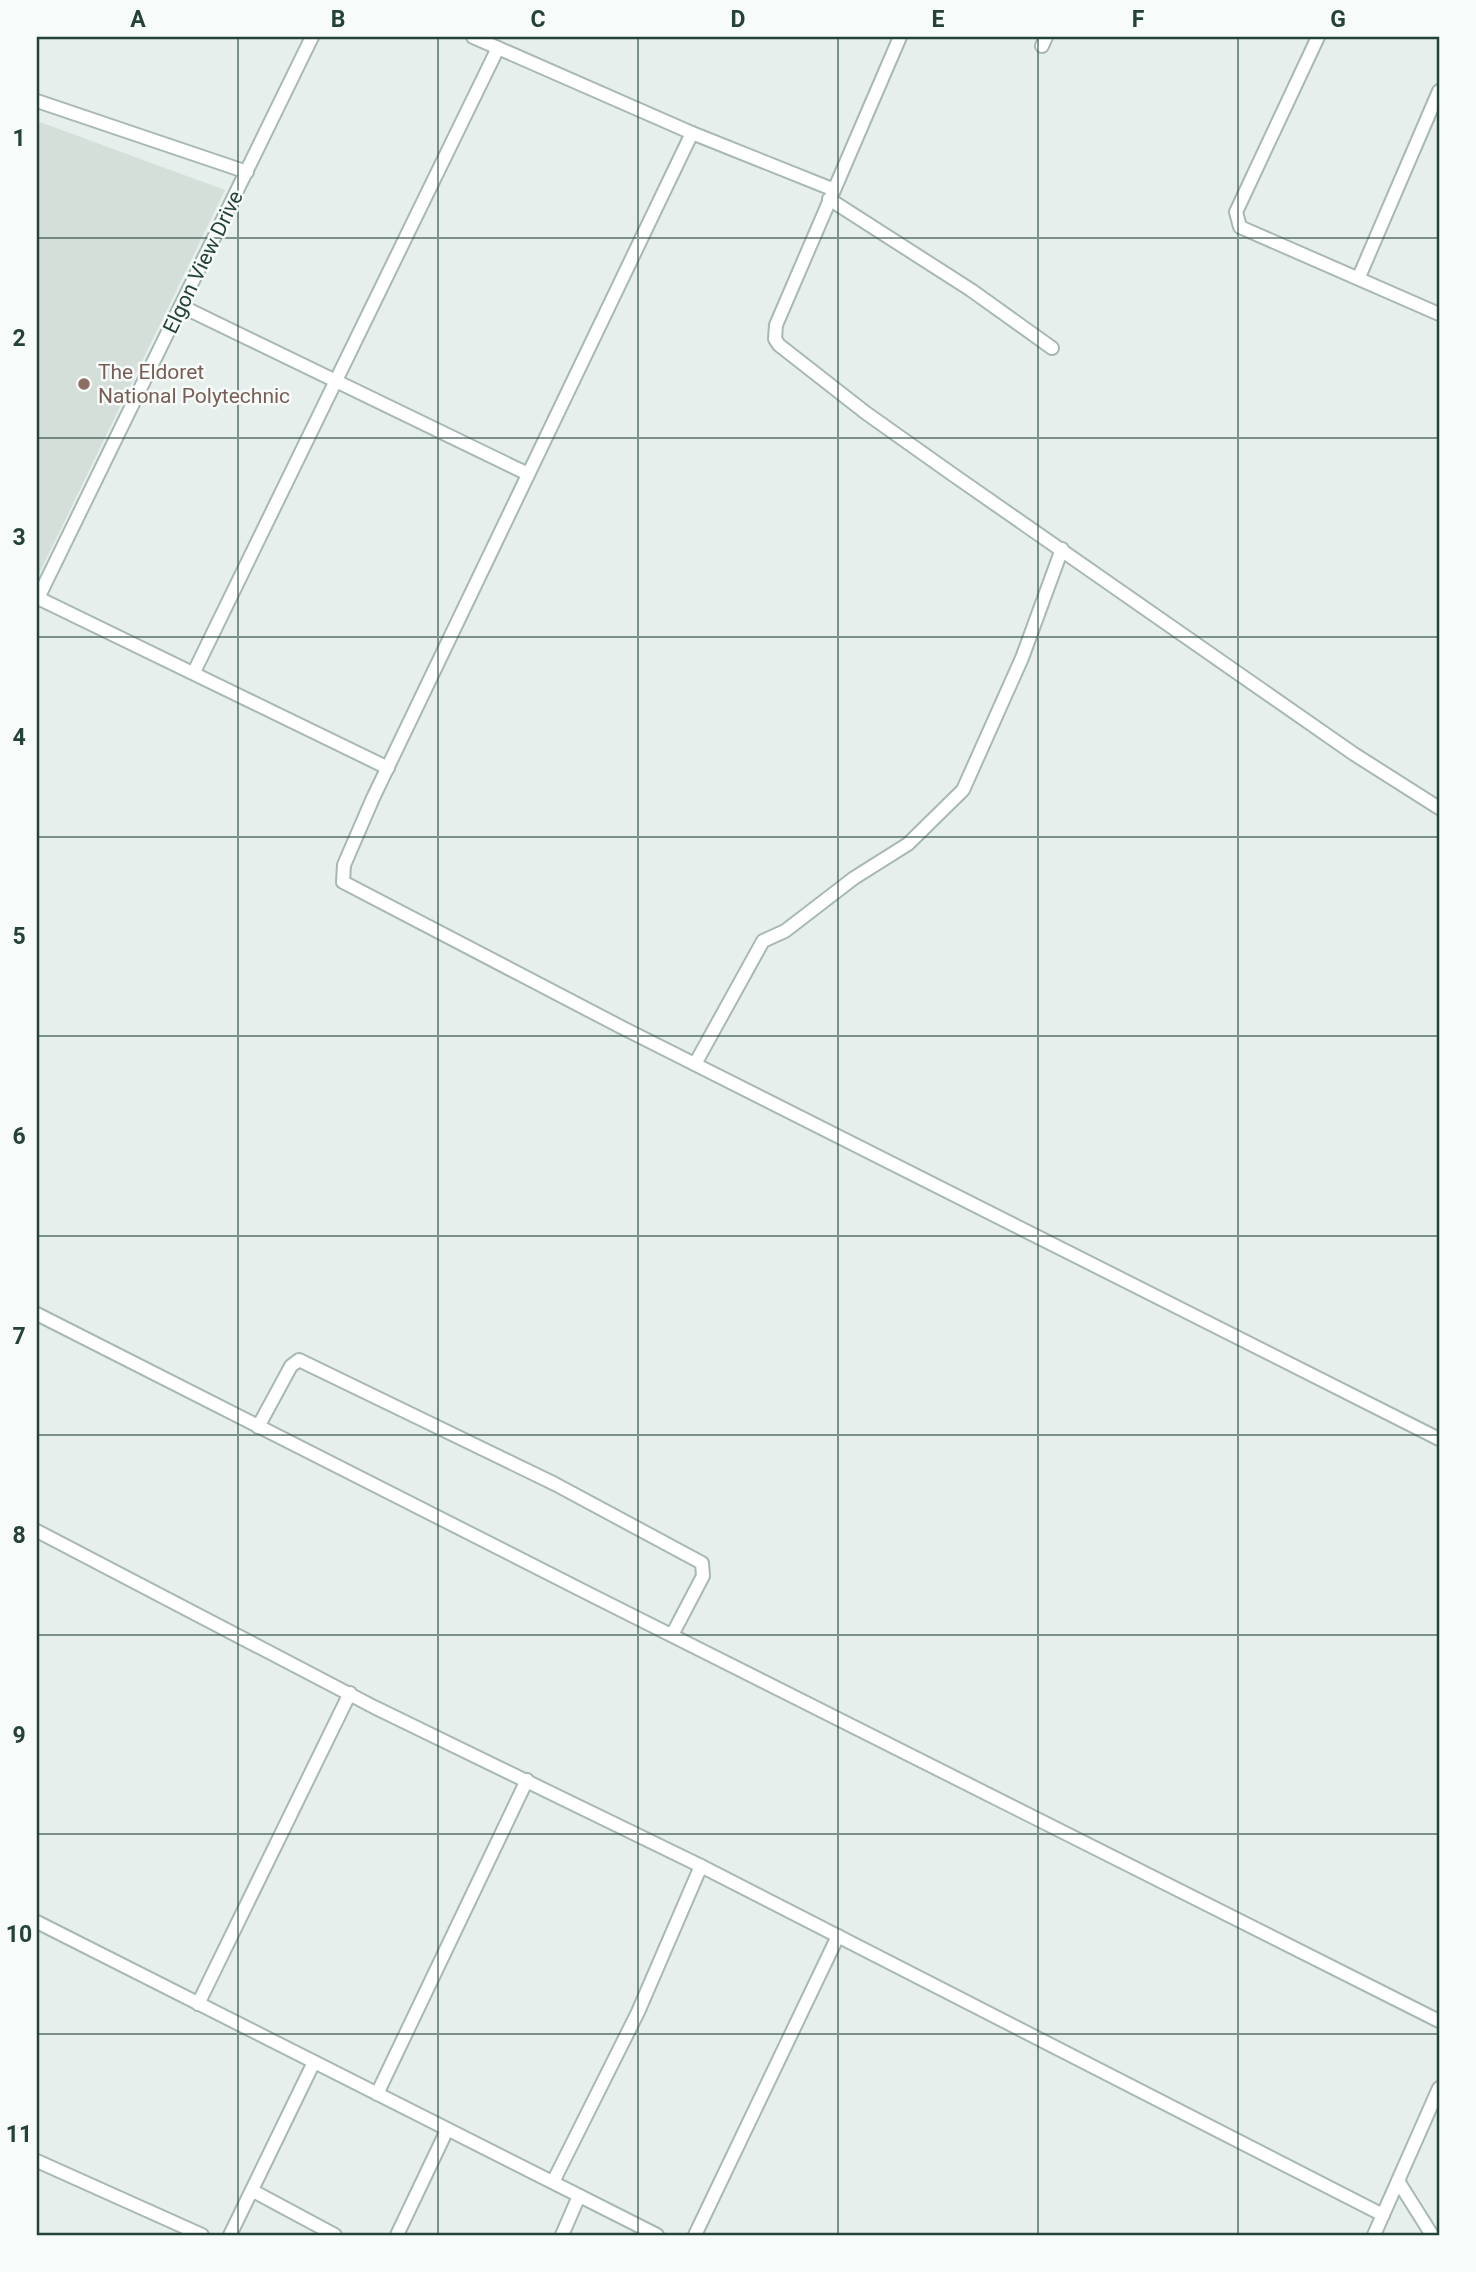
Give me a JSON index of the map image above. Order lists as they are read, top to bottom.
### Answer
{
  "streets": {
    "street": ["Elgon View Drive"]
  },
  "places": ["The Eldoret National Polytechnic"],
  "grid": {
    "columns": [
      "A",
      "B",
      "C",
      "D",
      "E",
      "F",
      "G"
    ],
    "rows": [
      "1",
      "2",
      "3",
      "4",
      "5",
      "6",
      "7",
      "8",
      "9",
      "10",
      "11"
    ]
  }
}
